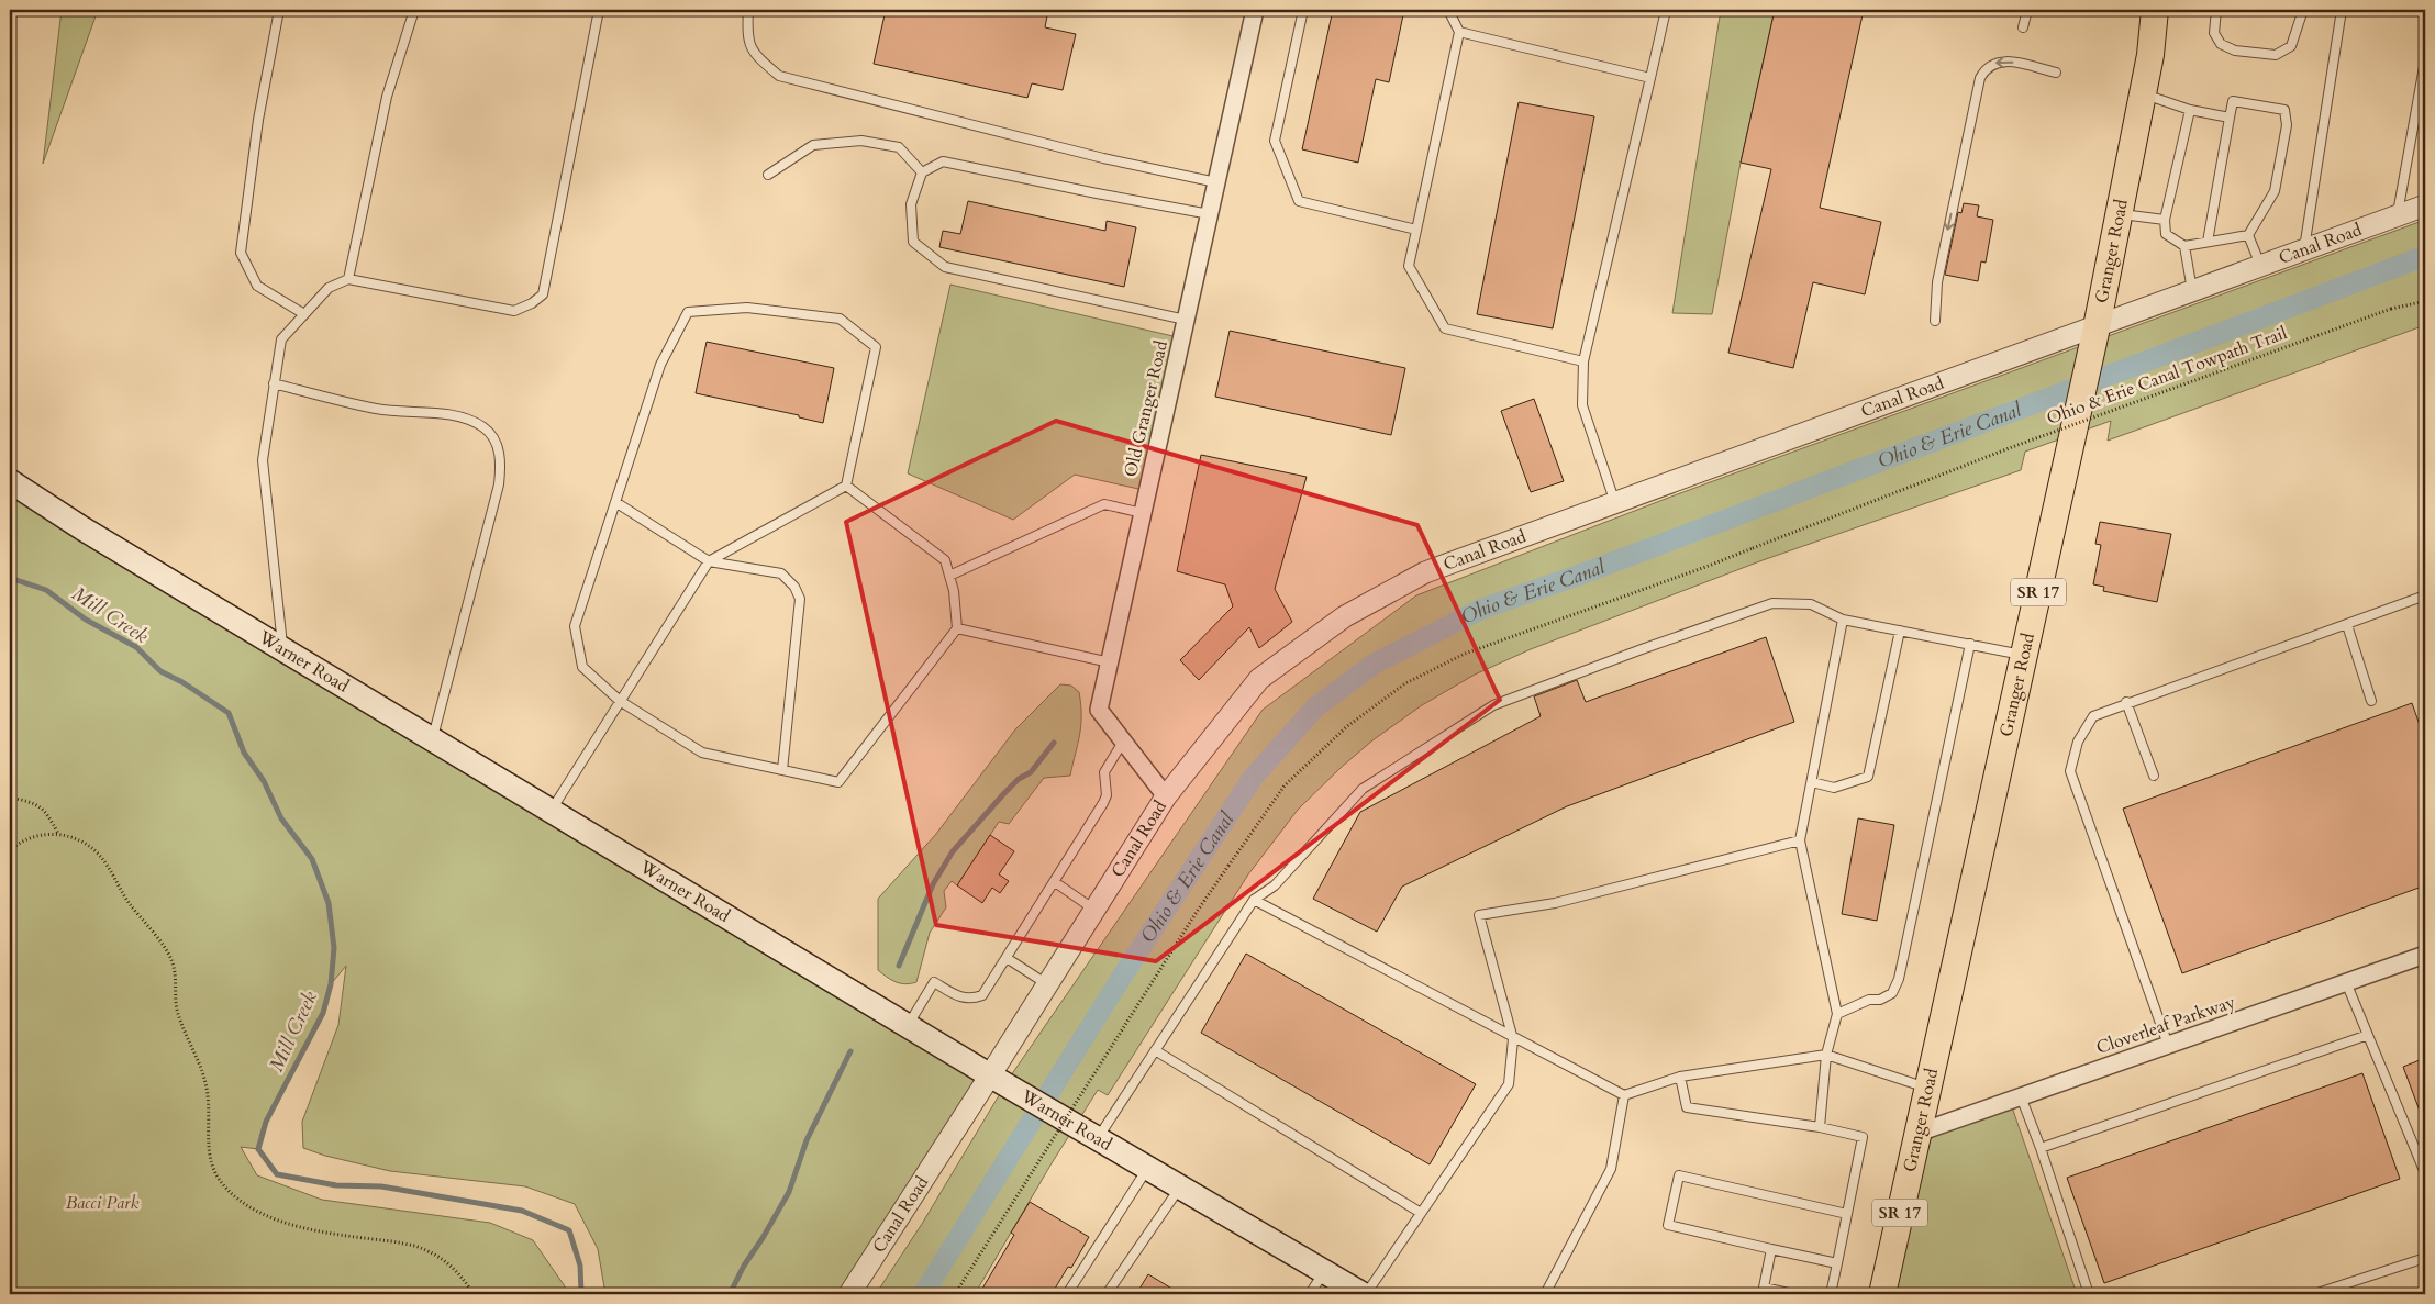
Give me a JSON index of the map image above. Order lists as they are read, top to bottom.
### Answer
{
  "streets": {
    "main road": ["Granger Road", "SR 17", "Warner Road"],
    "street": ["Canal Road", "Old Granger Road", "Cloverleaf Parkway"],
    "path": ["Ohio & Erie Canal Towpath Trail"]
  },
  "crossings": [
    ["Canal Road", "Granger Road"],
    ["Canal Road", "Old Granger Road"],
    ["Canal Road", "Warner Road"],
    ["Granger Road", "Cloverleaf Parkway"]
  ],
  "water": ["Ohio & Erie Canal", "Mill Creek"],
  "parks": ["Bacci Park"]
}
